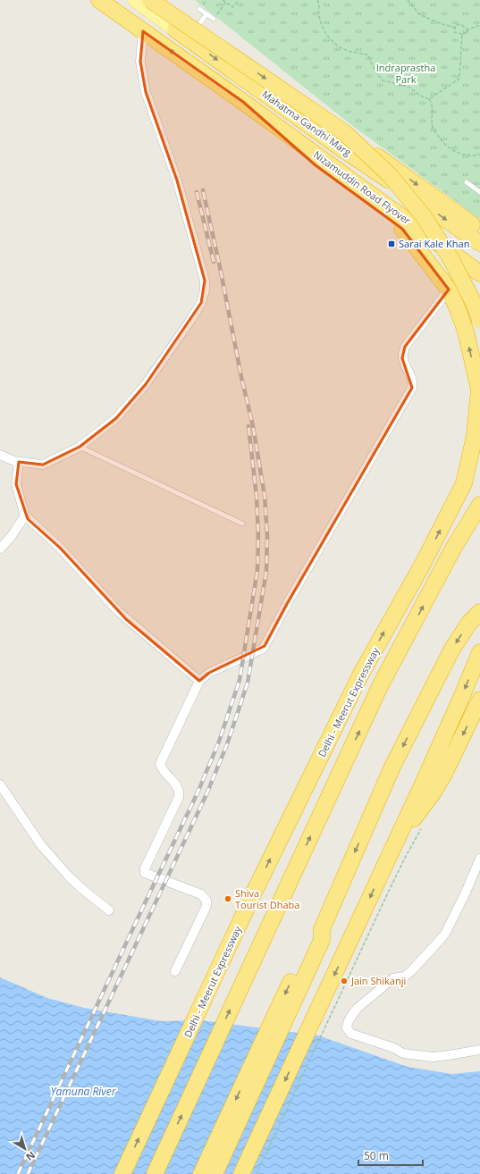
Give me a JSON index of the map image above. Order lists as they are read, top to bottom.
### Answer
{
  "streets": {
    "highway": ["Mahatma Gandhi Marg", "Nizamuddin Road Flyover", "Delhi - Meerut Expressway"]
  },
  "one_way": ["Mahatma Gandhi Marg"],
  "water": ["Yamuna River"],
  "parks": ["Indraprastha Park"],
  "places": {
    "transit": ["Sarai Kale Khan"],
    "other": ["Shiva Tourist Dhaba", "Jain Shikanji"]
  },
  "scale_bar": "50 m",
  "north": "bottom right"
}
